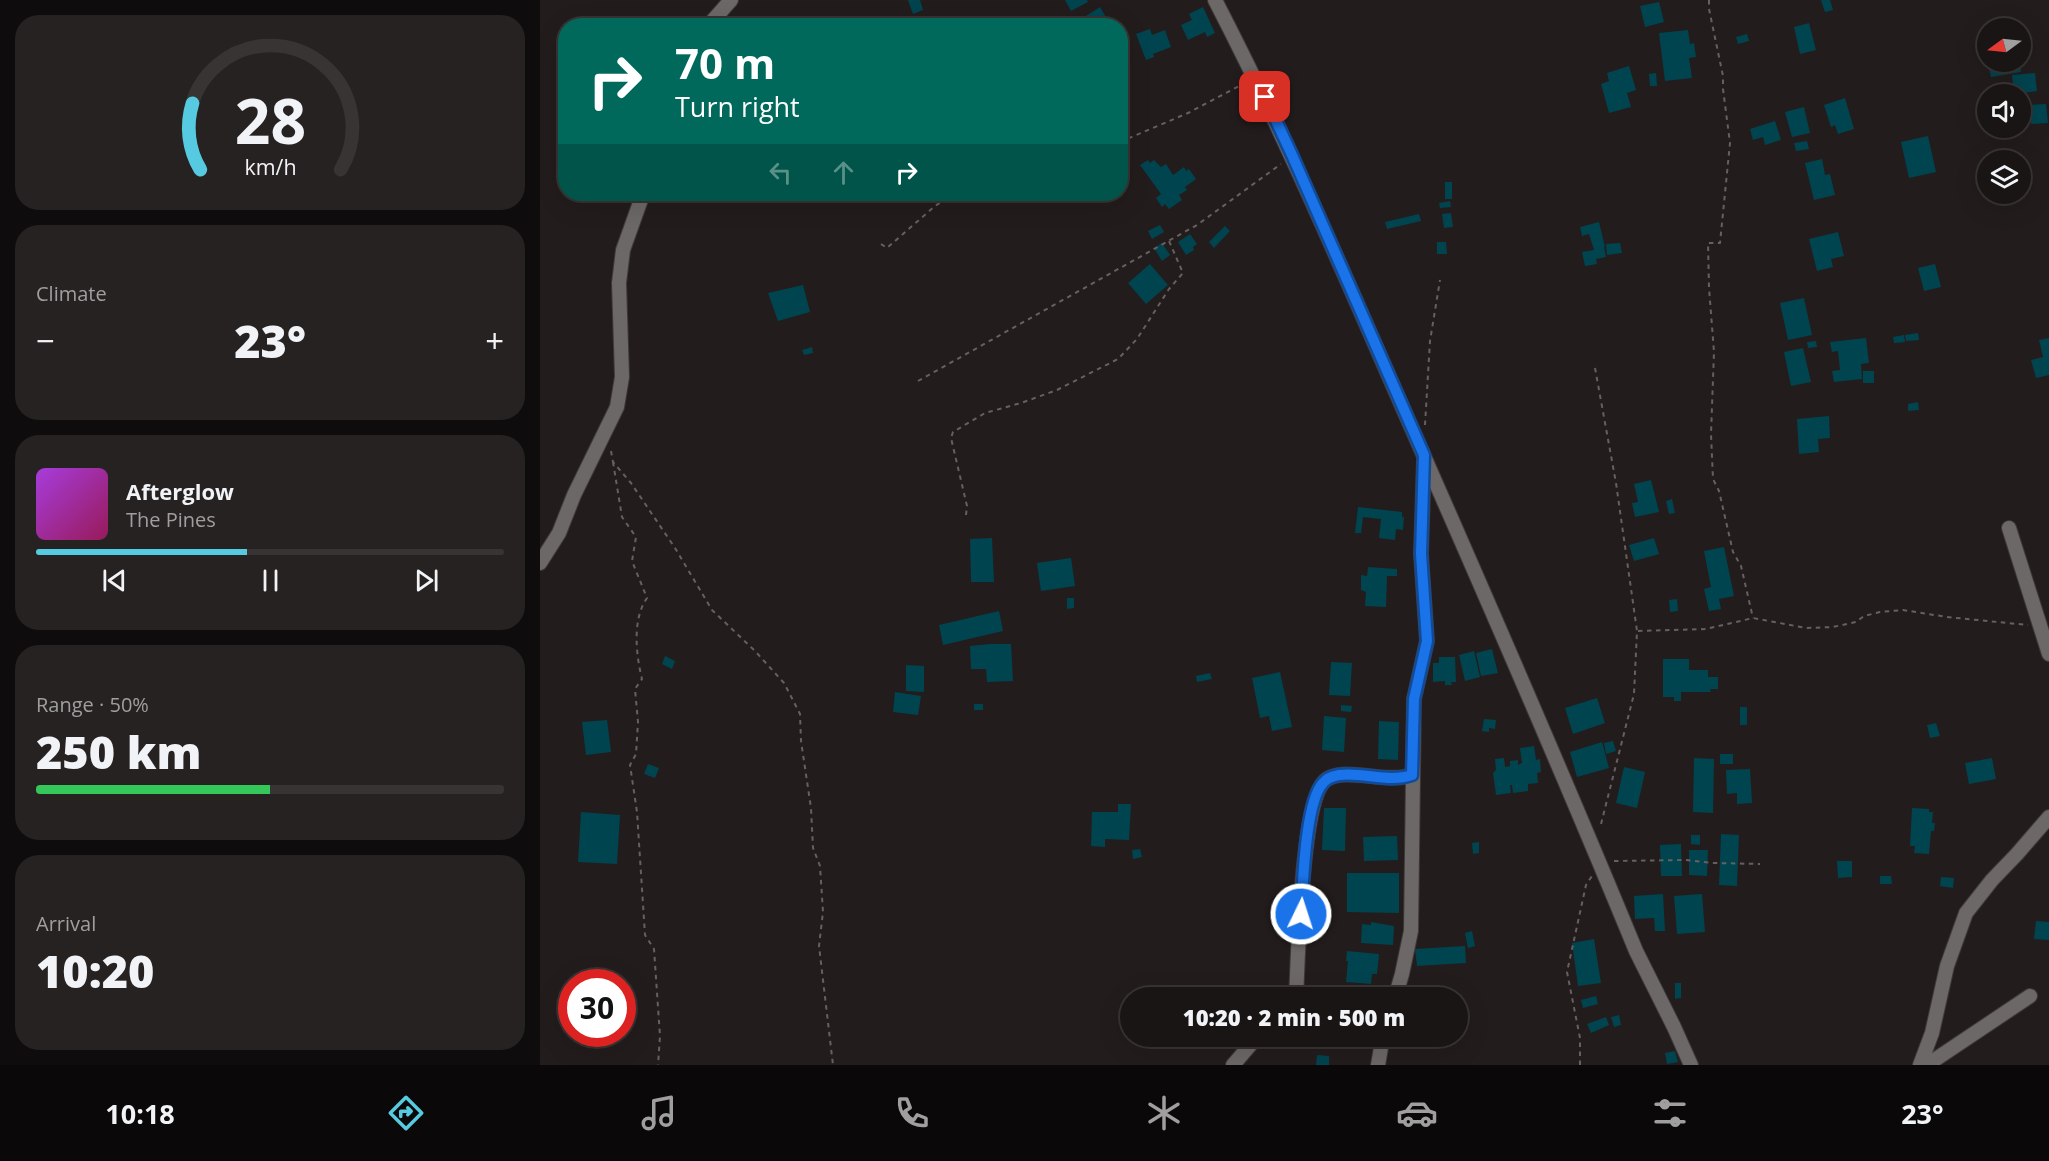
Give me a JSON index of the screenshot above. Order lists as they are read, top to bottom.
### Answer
{
  "north": "left",
  "page": {
    "turn": ["70 m", "Turn right"],
    "tile": [
      "Climate",
      ["Range · 50%", "250 km"],
      ["Arrival", "10:20"]
    ],
    "heat": ["−", "23°", "+"],
    "song": ["Afterglow", "The Pines"],
    "limit": "30",
    "trip": "10:20 · 2 min · 500 m",
    "tabs": ["10:18", "23°"],
    "gauge": ["28", "km/h"]
  }
}
